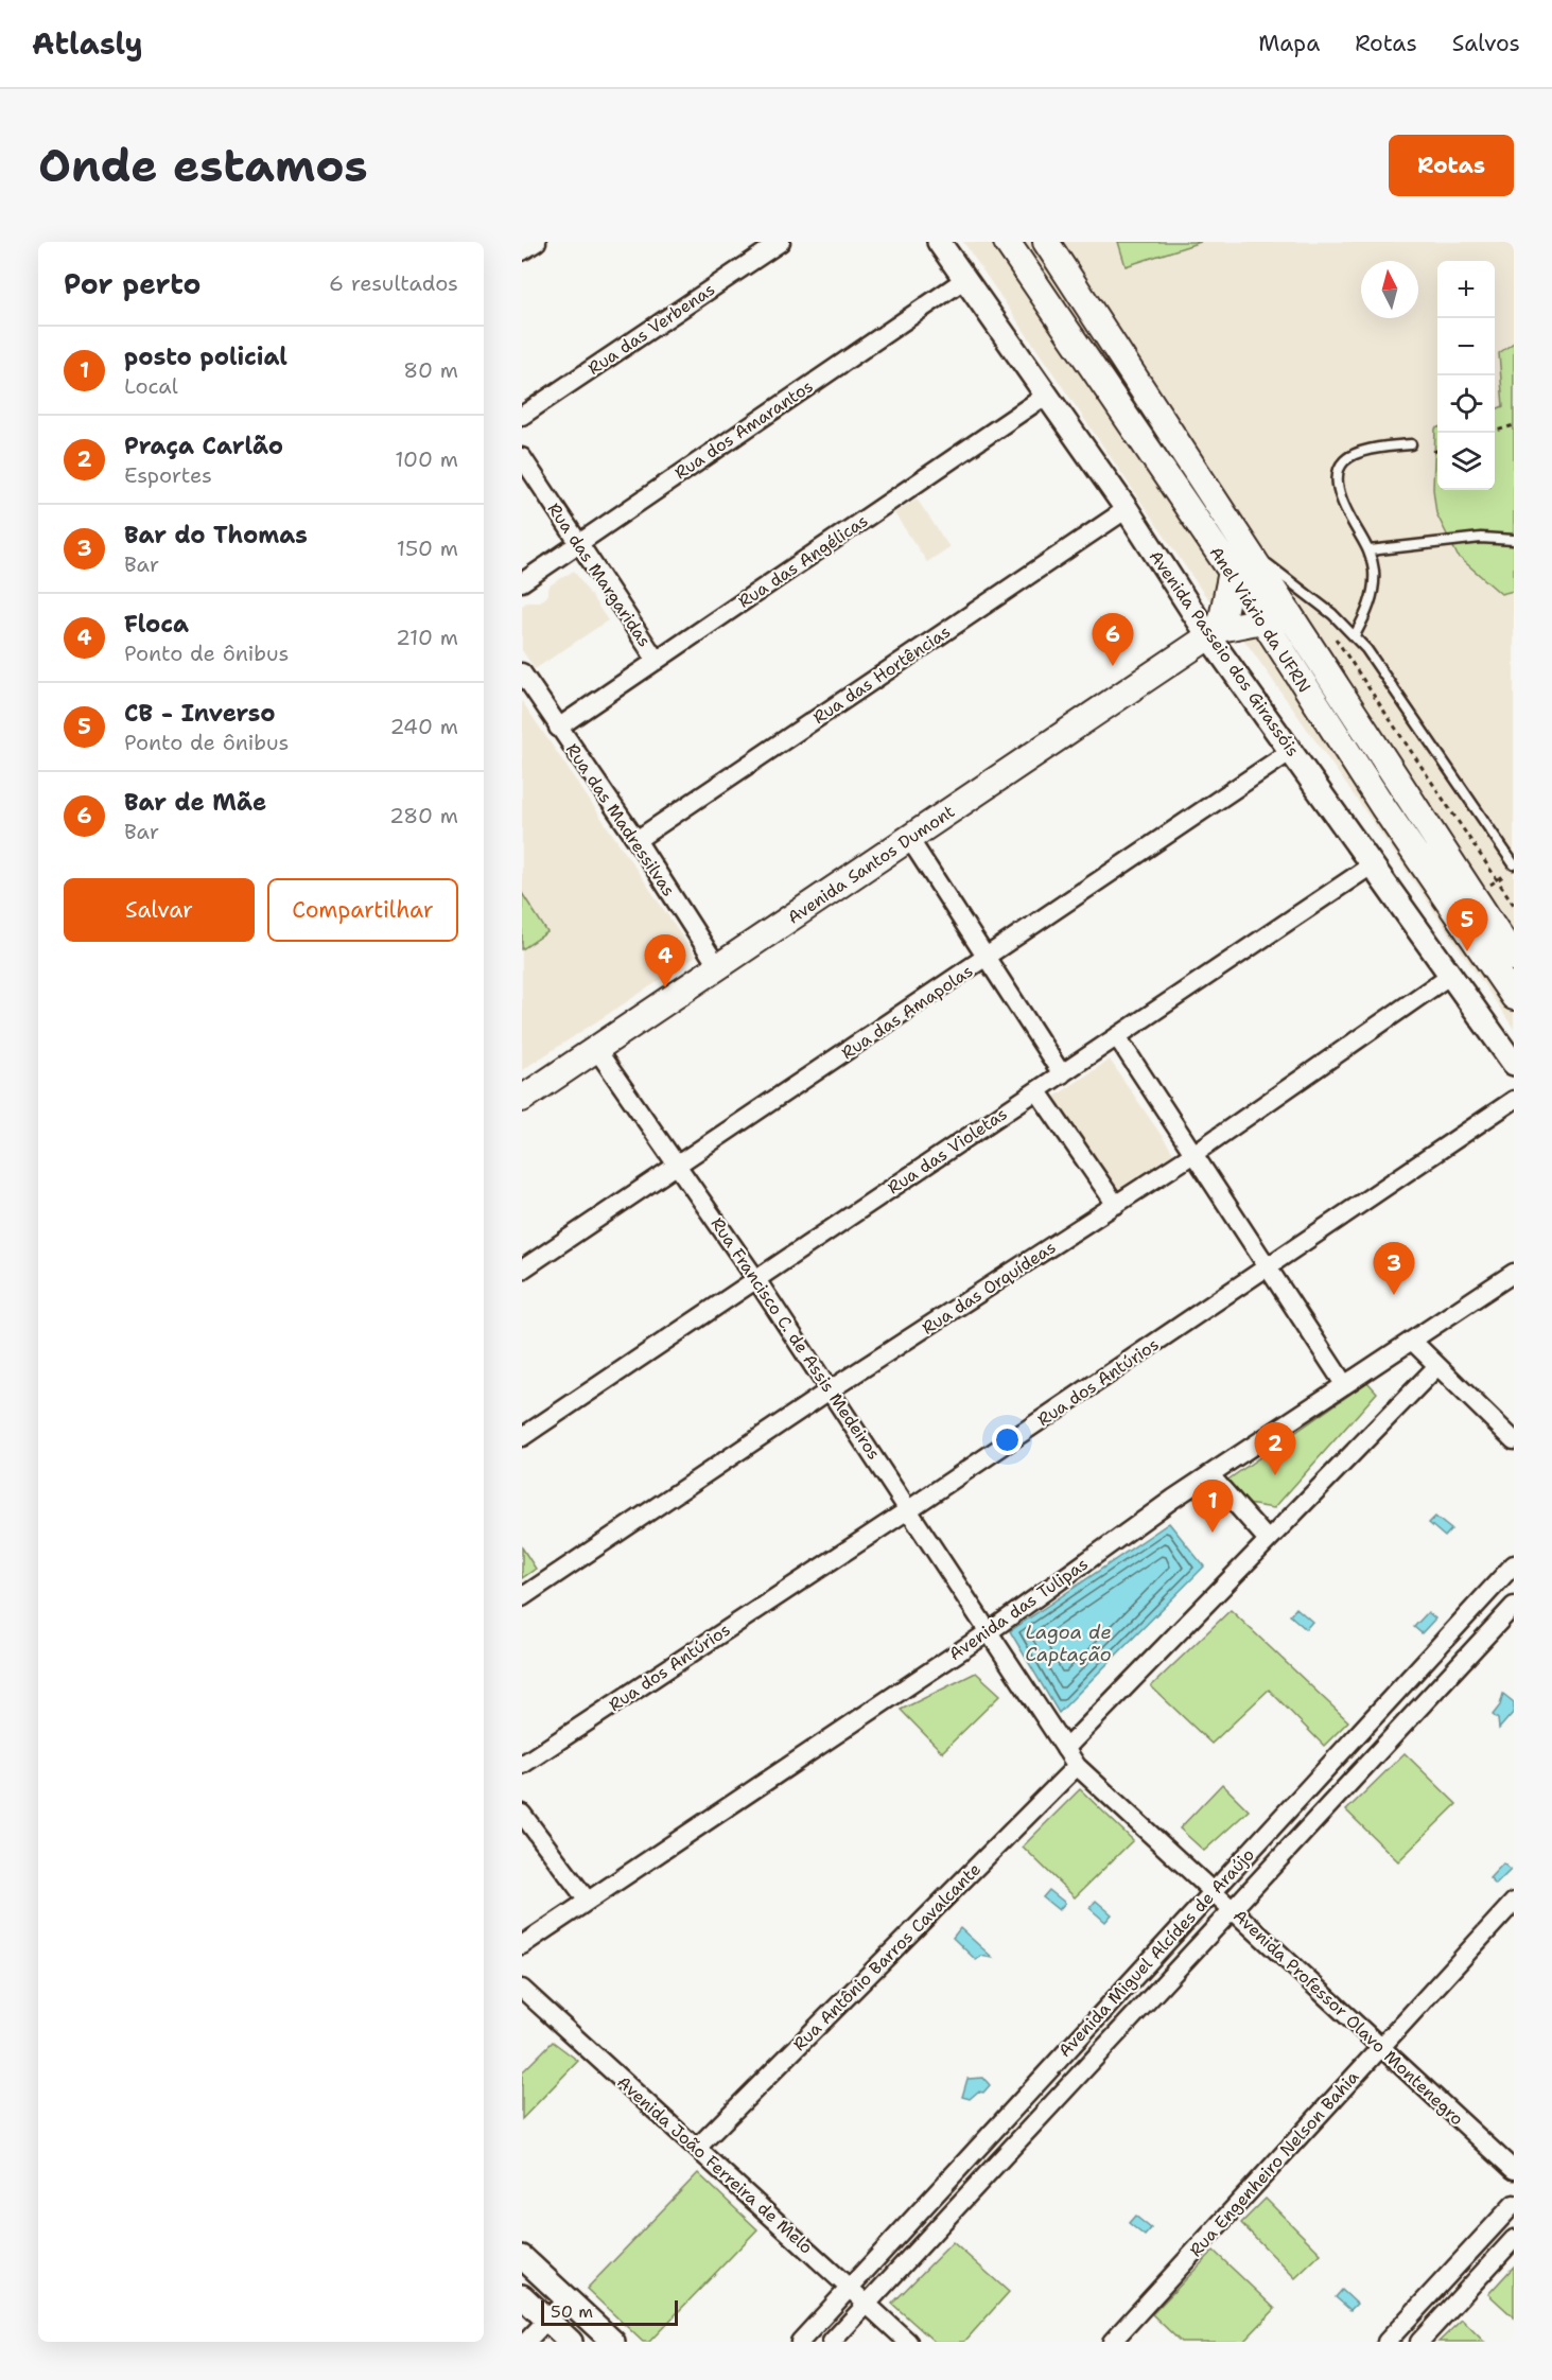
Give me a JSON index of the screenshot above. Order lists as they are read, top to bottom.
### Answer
{
  "streets": {
    "main road": ["Anel Viário da UFRN", "Avenida Santos Dumont"],
    "street": [
      "Rua das Verbenas",
      "Rua dos Amarantos",
      "Rua das Angélicas",
      "Rua das Margaridas",
      "Avenida Passeio dos Girassóis",
      "Rua das Hortências",
      "Rua das Madressilvas",
      "Rua das Amapolas",
      "Rua das Violetas",
      "Rua das Orquídeas",
      "Rua Francisco C. de Assis Medeiros",
      "Rua dos Antúrios",
      "Avenida das Tulipas",
      "Avenida Miguel Alcídes de Araújo",
      "Rua Antônio Barros Cavalcante",
      "Avenida Professor Olavo Montenegro",
      "Rua Engenheiro Nelson Bahia",
      "Avenida João Ferreira de Melo"
    ]
  },
  "crossings": [
    ["Rua dos Amarantos", "Rua das Margaridas"],
    ["Rua dos Amarantos", "Avenida Passeio dos Girassóis"],
    ["Rua das Angélicas", "Rua das Margaridas"],
    ["Rua das Angélicas", "Avenida Passeio dos Girassóis"],
    ["Rua das Angélicas", "Rua das Madressilvas"],
    ["Anel Viário da UFRN", "Avenida Santos Dumont"],
    ["Avenida Passeio dos Girassóis", "Rua das Hortências"],
    ["Avenida Passeio dos Girassóis", "Avenida Santos Dumont"],
    ["Avenida Passeio dos Girassóis", "Rua das Amapolas"],
    ["Avenida Passeio dos Girassóis", "Rua das Violetas"],
    ["Avenida Passeio dos Girassóis", "Rua das Orquídeas"],
    ["Rua das Hortências", "Rua das Madressilvas"],
    ["Rua das Madressilvas", "Avenida Santos Dumont"],
    ["Avenida Santos Dumont", "Rua Francisco C. de Assis Medeiros"],
    ["Rua das Amapolas", "Rua Francisco C. de Assis Medeiros"],
    ["Rua das Violetas", "Rua Francisco C. de Assis Medeiros"],
    ["Rua das Orquídeas", "Rua Francisco C. de Assis Medeiros"],
    ["Rua Francisco C. de Assis Medeiros", "Rua dos Antúrios"],
    ["Rua Francisco C. de Assis Medeiros", "Avenida das Tulipas"],
    ["Rua Francisco C. de Assis Medeiros", "Avenida Professor Olavo Montenegro"],
    ["Avenida das Tulipas", "Avenida Professor Olavo Montenegro"],
    ["Avenida Miguel Alcídes de Araújo", "Avenida Professor Olavo Montenegro"],
    ["Avenida Miguel Alcídes de Araújo", "Avenida João Ferreira de Melo"],
    ["Rua Antônio Barros Cavalcante", "Avenida Professor Olavo Montenegro"],
    ["Rua Antônio Barros Cavalcante", "Avenida João Ferreira de Melo"],
    ["Avenida Professor Olavo Montenegro", "Rua Engenheiro Nelson Bahia"]
  ],
  "water": ["Lagoa de Captação"],
  "scale_bar": "50 m",
  "north": "top",
  "page": {
    "header": "Atlasly",
    "nav": ["Mapa", "Rotas", "Salvos"],
    "buttons": [
      "Rotas",
      ["Salvar", "Compartilhar"]
    ],
    "title": "Onde estamos",
    "heading": ["Por perto", "6 resultados"],
    "map_buttons": ["+", "−"],
    "list": [
      {
        "mark": "1",
        "name": "posto policial",
        "note": "Local",
        "value": "80 m"
      },
      {
        "mark": "2",
        "name": "Praça Carlão",
        "note": "Esportes",
        "value": "100 m"
      },
      {
        "mark": "3",
        "name": "Bar do Thomas",
        "note": "Bar",
        "value": "150 m"
      },
      {
        "mark": "4",
        "name": "Floca",
        "note": "Ponto de ônibus",
        "value": "210 m"
      },
      {
        "mark": "5",
        "name": "CB - Inverso",
        "note": "Ponto de ônibus",
        "value": "240 m"
      },
      {
        "mark": "6",
        "name": "Bar de Mãe",
        "note": "Bar",
        "value": "280 m"
      }
    ],
    "pins": [
      "6",
      "5",
      "4",
      "3",
      "2",
      "1"
    ],
    "scale": "50 m"
  }
}
